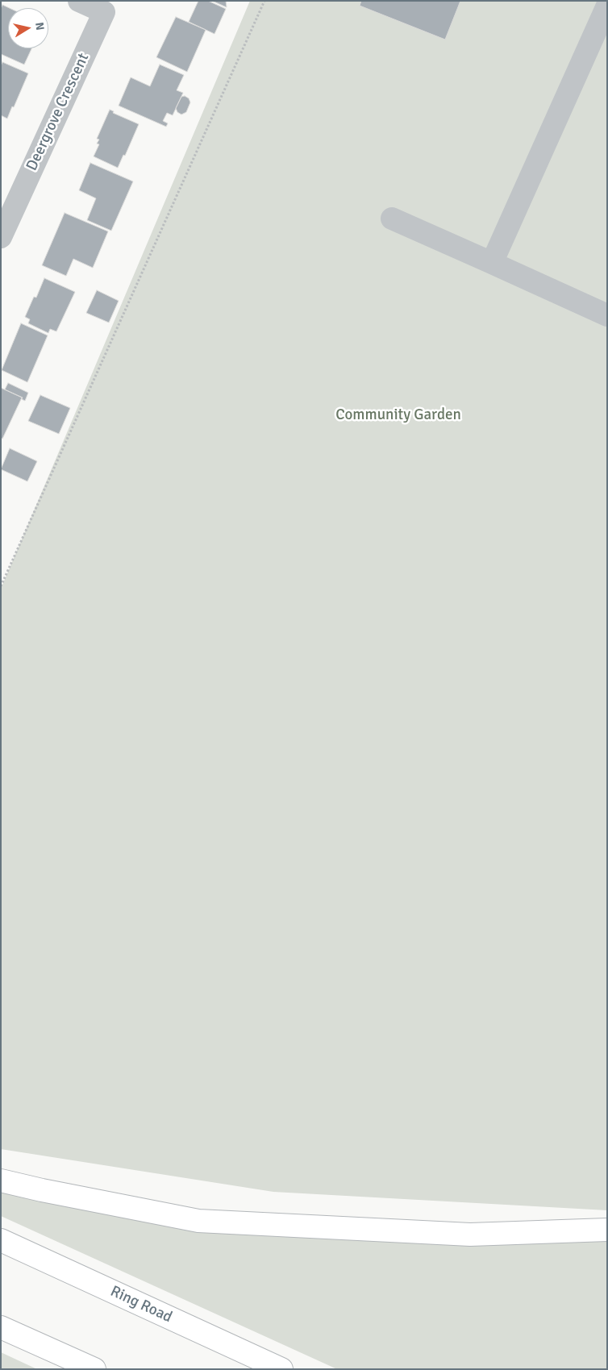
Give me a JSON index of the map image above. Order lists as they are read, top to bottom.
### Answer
{
  "streets": {
    "highway": ["Ring Road"],
    "street": ["Deergrove Crescent"]
  },
  "parks": ["Community Garden"],
  "north": "right"
}
